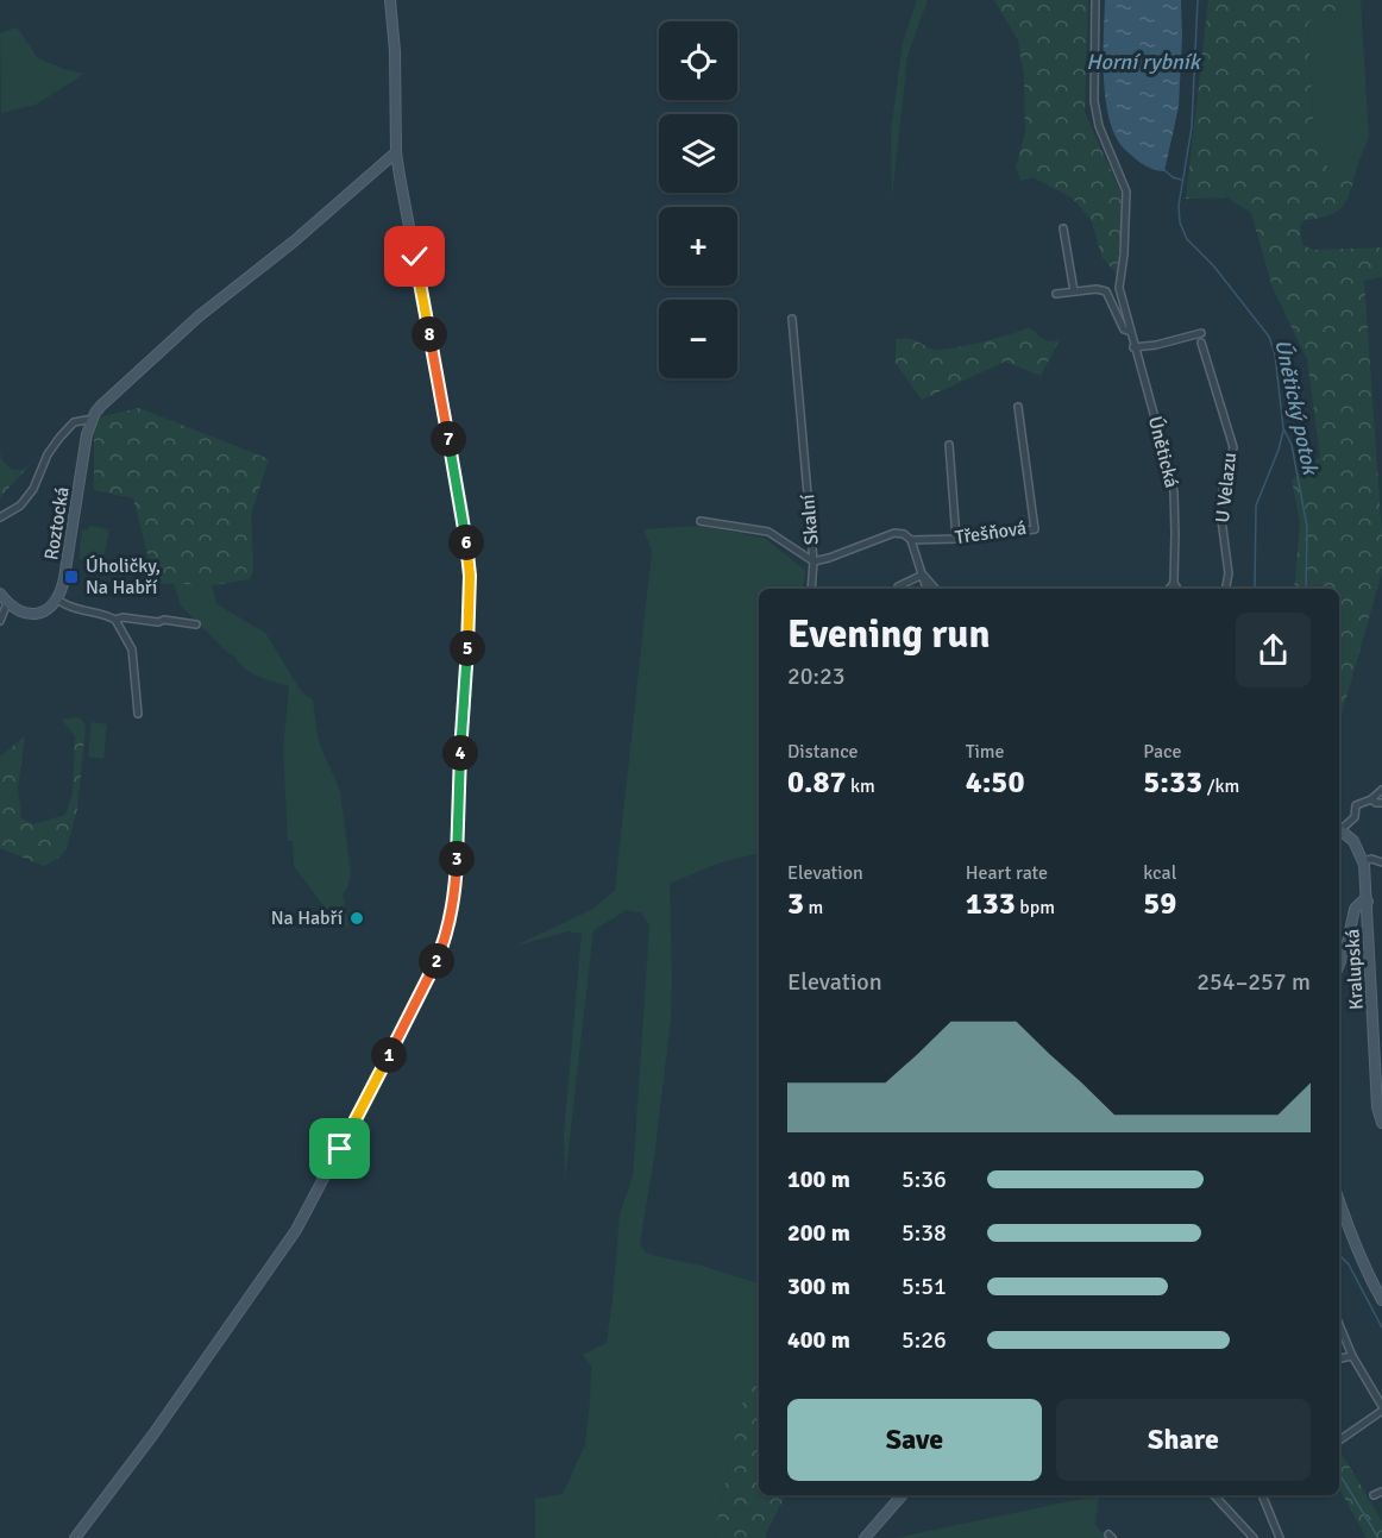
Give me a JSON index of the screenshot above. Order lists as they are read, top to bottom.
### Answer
{
  "streets": {
    "street": [
      "Únětická",
      "U Velazu",
      "Skalní",
      "Roztocká",
      "Třešňová",
      "Kralupská"
    ]
  },
  "crossings": [
    ["Skalní", "Třešňová"]
  ],
  "water": ["Horní rybník", "Únětický potok"],
  "places": {
    "transit": ["Úholičky, Na Habří"],
    "other": ["Na Habří"]
  },
  "page": {
    "map_buttons": ["+", "−"],
    "pins": [
      "8",
      "7",
      "6",
      "5",
      "4",
      "3",
      "2",
      "1"
    ],
    "heading": ["Evening run", "20:23"],
    "stats": [
      ["Distance", "0.87 km"],
      ["Time", "4:50"],
      ["Pace", "5:33 /km"],
      ["Elevation", "3 m"],
      ["Heart rate", "133 bpm"],
      ["kcal", "59"]
    ],
    "chart": ["Elevation", "254–257 m"],
    "list": [
      {
        "name": "100 m",
        "note": "5:36"
      },
      {
        "name": "200 m",
        "note": "5:38"
      },
      {
        "name": "300 m",
        "note": "5:51"
      },
      {
        "name": "400 m",
        "note": "5:26"
      }
    ],
    "buttons": ["Save", "Share"]
  }
}
